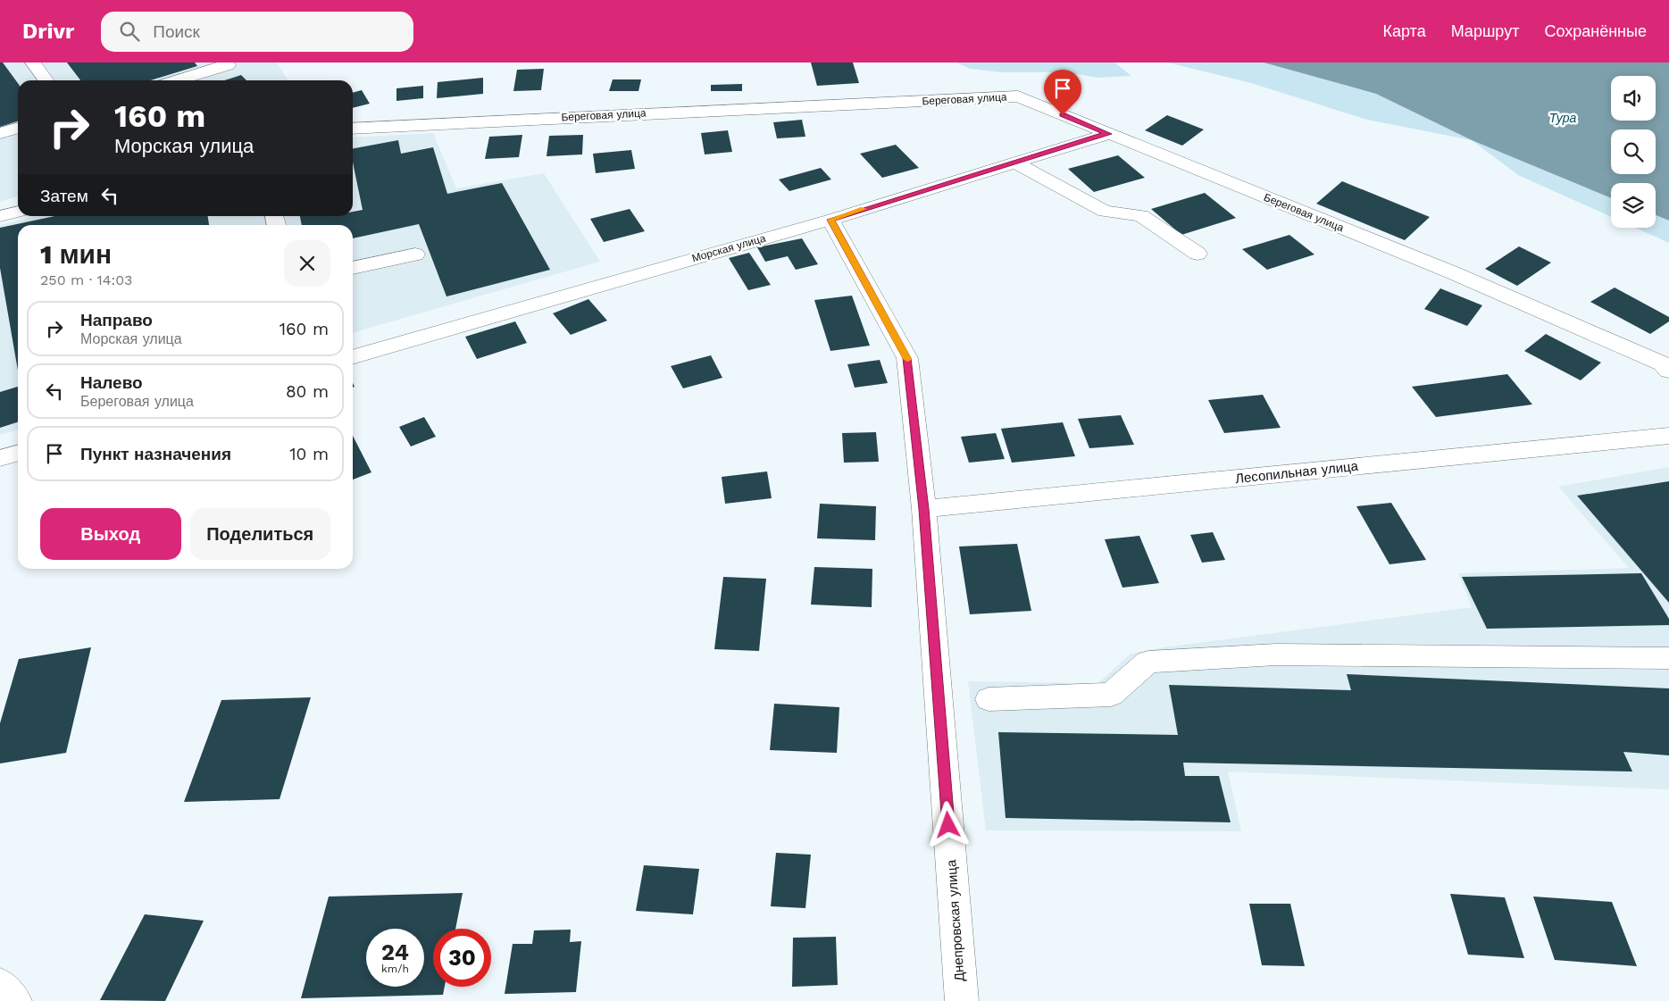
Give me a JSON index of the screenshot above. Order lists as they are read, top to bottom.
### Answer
{
  "streets": {
    "street": [
      "Береговая улица",
      "Морская улица",
      "Лесопильная улица",
      "Днепровская улица"
    ]
  },
  "crossings": [
    ["Береговая улица", "Морская улица"],
    ["Морская улица", "Днепровская улица"],
    ["Лесопильная улица", "Днепровская улица"]
  ],
  "water": ["Тура"],
  "page": {
    "header": "Drivr",
    "search": "Поиск",
    "nav": ["Карта", "Маршрут", "Сохранённые"],
    "turn": ["160 m", "Морская улица"],
    "then": "Затем",
    "heading": ["1 мин", "250 m · 14:03"],
    "list": [
      {
        "name": "Направо",
        "note": "Морская улица",
        "value": "160 m"
      },
      {
        "name": "Налево",
        "note": "Береговая улица",
        "value": "80 m"
      },
      {
        "name": "Пункт назначения",
        "value": "10 m"
      }
    ],
    "buttons": ["Выход", "Поделиться"],
    "speed": "24 km/h",
    "limit": "30"
  }
}
